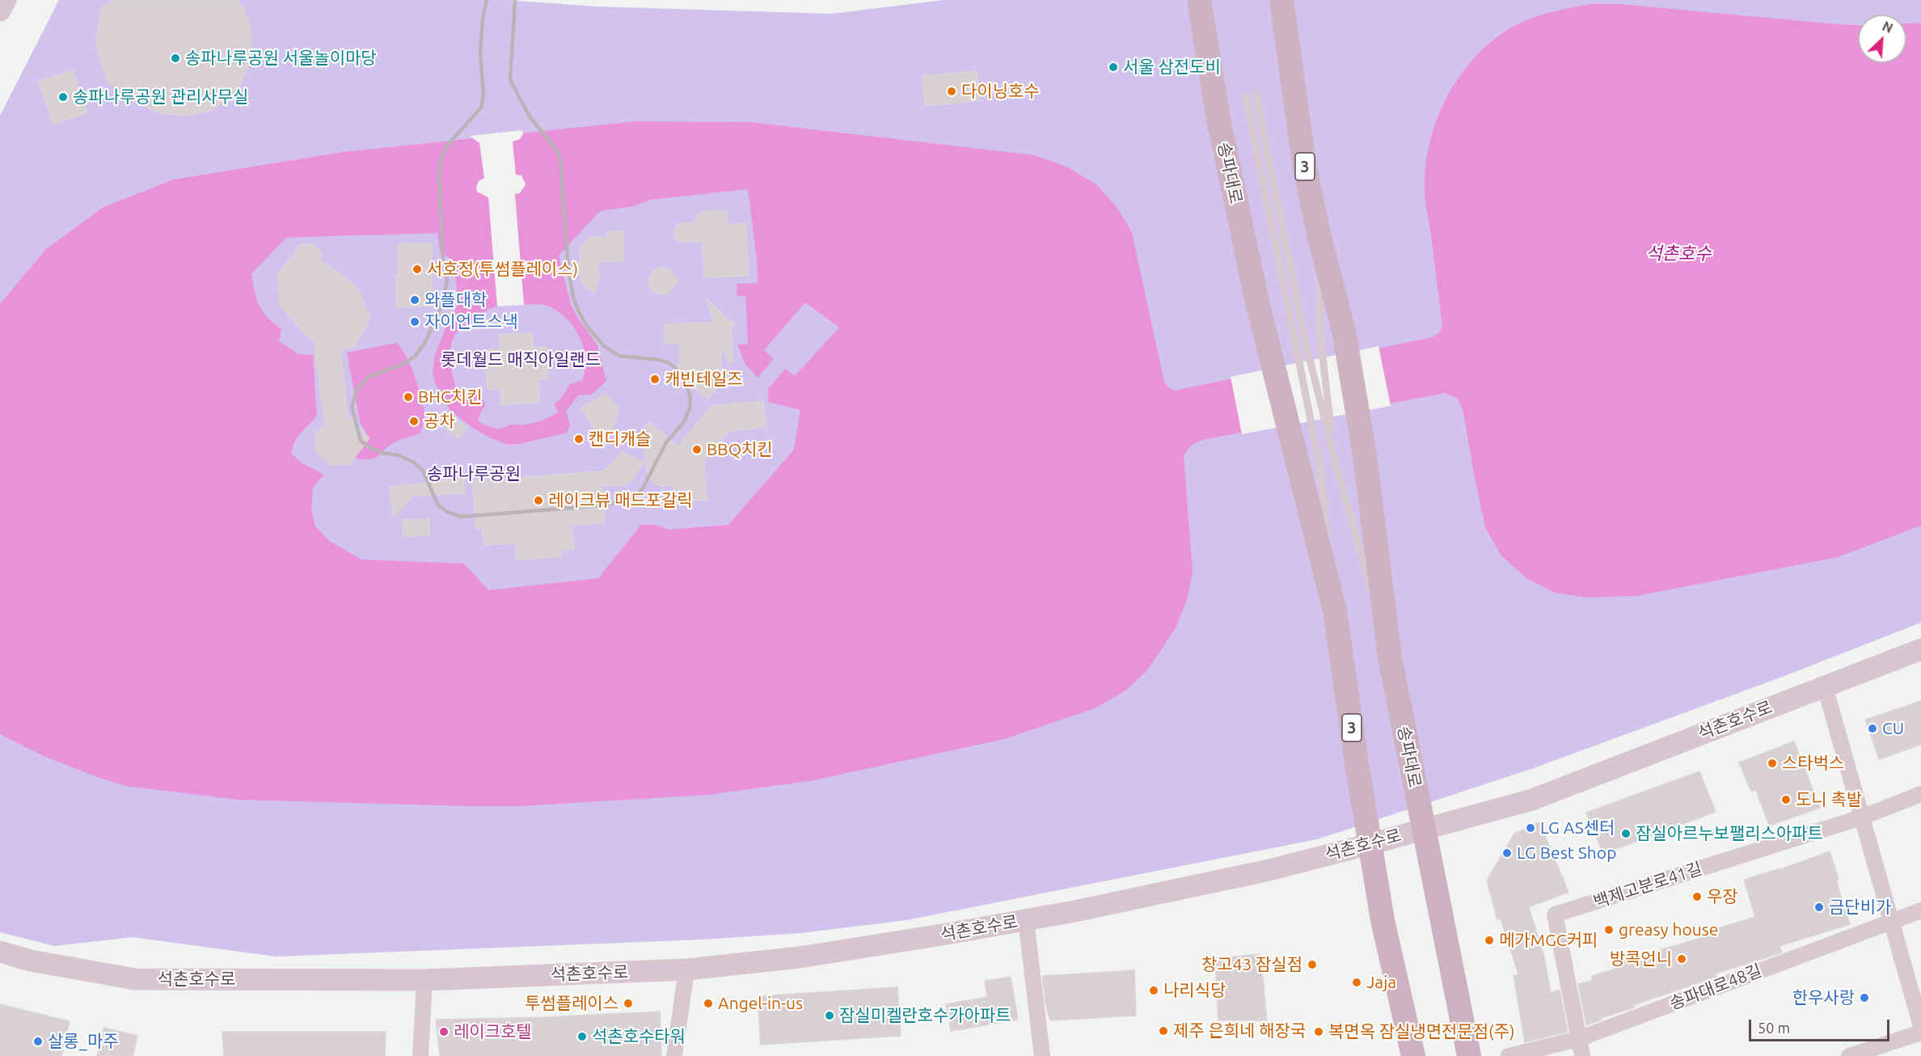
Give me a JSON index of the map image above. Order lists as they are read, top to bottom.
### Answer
{
  "streets": {
    "main road": ["3", "송파대로"],
    "street": ["석촌호수로", "백제고분로41길", "송파대로48길"]
  },
  "crossings": [
    ["3", "송파대로"],
    ["3", "석촌호수로"],
    ["송파대로", "석촌호수로"],
    ["백제고분로41길", "송파대로48길"]
  ],
  "water": ["석촌호수"],
  "parks": ["롯데월드 매직아일랜드", "송파나루공원"],
  "places": [
    "송파나루공원 서울놀이마당",
    "서울 삼전도비",
    "다이닝호수",
    "송파나루공원 관리사무실",
    "서호정(투썸플레이스)",
    "와플대학",
    "자이언트스낵",
    "캐빈테일즈",
    "BHC치킨",
    "공차",
    "캔디캐슬",
    "BBQ치킨",
    "레이크뷰 매드포갈릭",
    "CU",
    "스타벅스",
    "도니 촉발",
    "LG AS센터",
    "잠실아르누보팰리스아파트",
    "LG Best Shop",
    "우장",
    "금단비가",
    "greasy house",
    "메가MGC커피",
    "방콕언니",
    "창고43 잠실점",
    "Jaja",
    "나리식당",
    "한우사랑",
    "투썸플레이스",
    "Angel-in-us",
    "잠실미켈란호수가아파트",
    "제주 은희네 해장국",
    "레이크호텔",
    "복면옥 잠실냉면전문점(주)",
    "석촌호수타워",
    "살롱_마주"
  ],
  "scale_bar": "50 m",
  "north": "top right"
}
